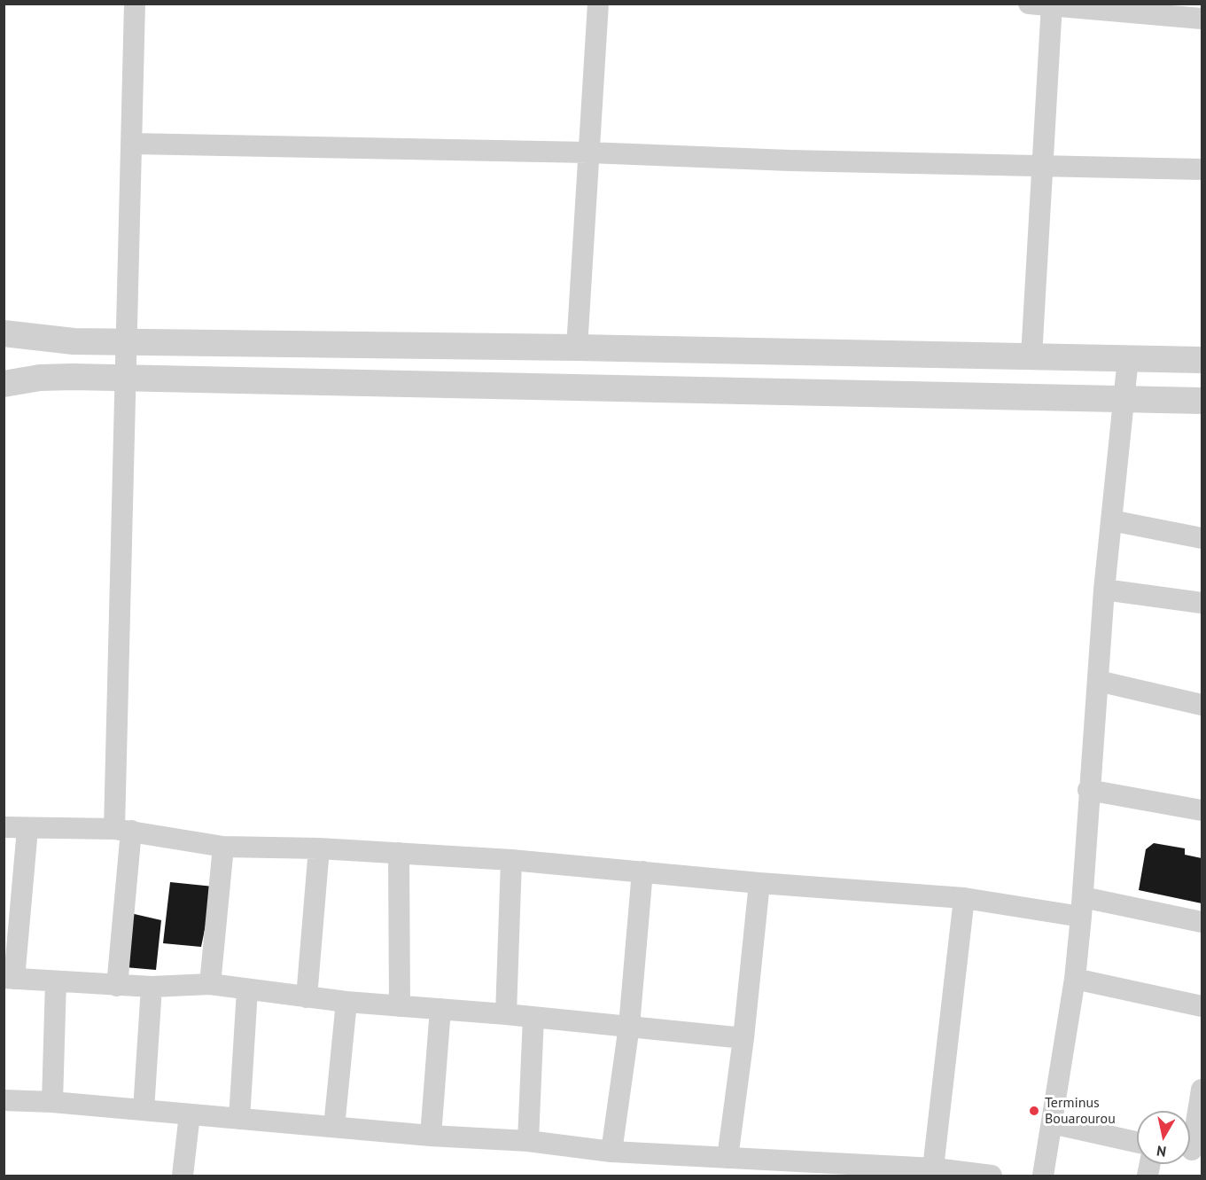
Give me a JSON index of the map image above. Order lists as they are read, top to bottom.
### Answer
{
  "places": ["Terminus Bouarourou"],
  "north": "bottom"
}
